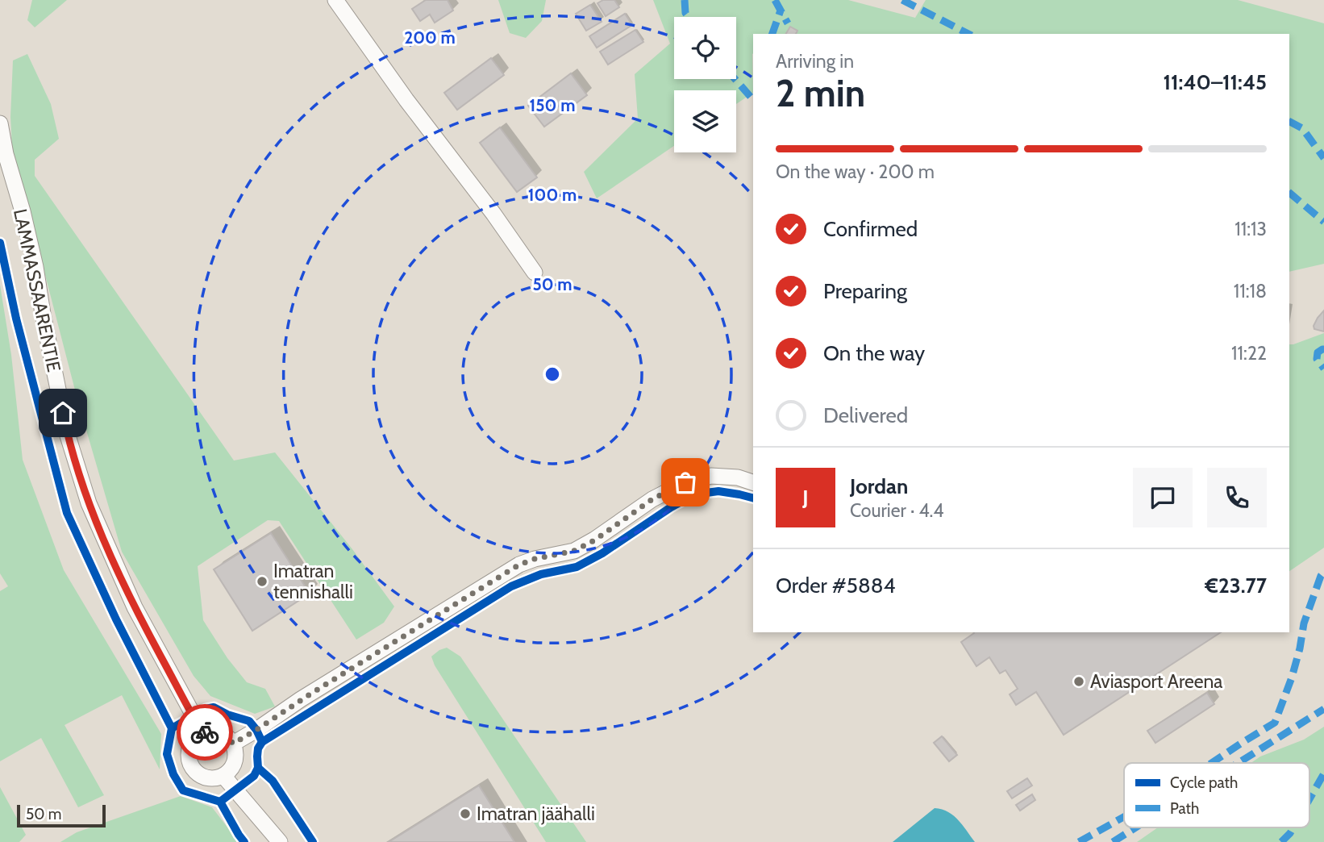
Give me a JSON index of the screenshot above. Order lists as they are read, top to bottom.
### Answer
{
  "streets": {
    "street": ["LAMMASSAARENTIE"]
  },
  "places": ["Imatran tennishalli", "Aviasport Areena", "Imatran jäähalli"],
  "legend": ["Cycle path", "Path"],
  "scale_bar": "50 m",
  "page": {
    "heading": ["2 min", "Arriving in", "11:40–11:45"],
    "panel": [
      "Jordan",
      "Courier · 4.4",
      "Order #5884",
      "€23.77"
    ],
    "bar": "On the way · 200 m",
    "list": [
      ["Confirmed", "11:13"],
      ["Preparing", "11:18"],
      ["On the way", "11:22"],
      "Delivered"
    ],
    "round": "J",
    "scale": "50 m"
  },
  "rings": [
    "200 m",
    "150 m",
    "100 m",
    "50 m"
  ]
}
